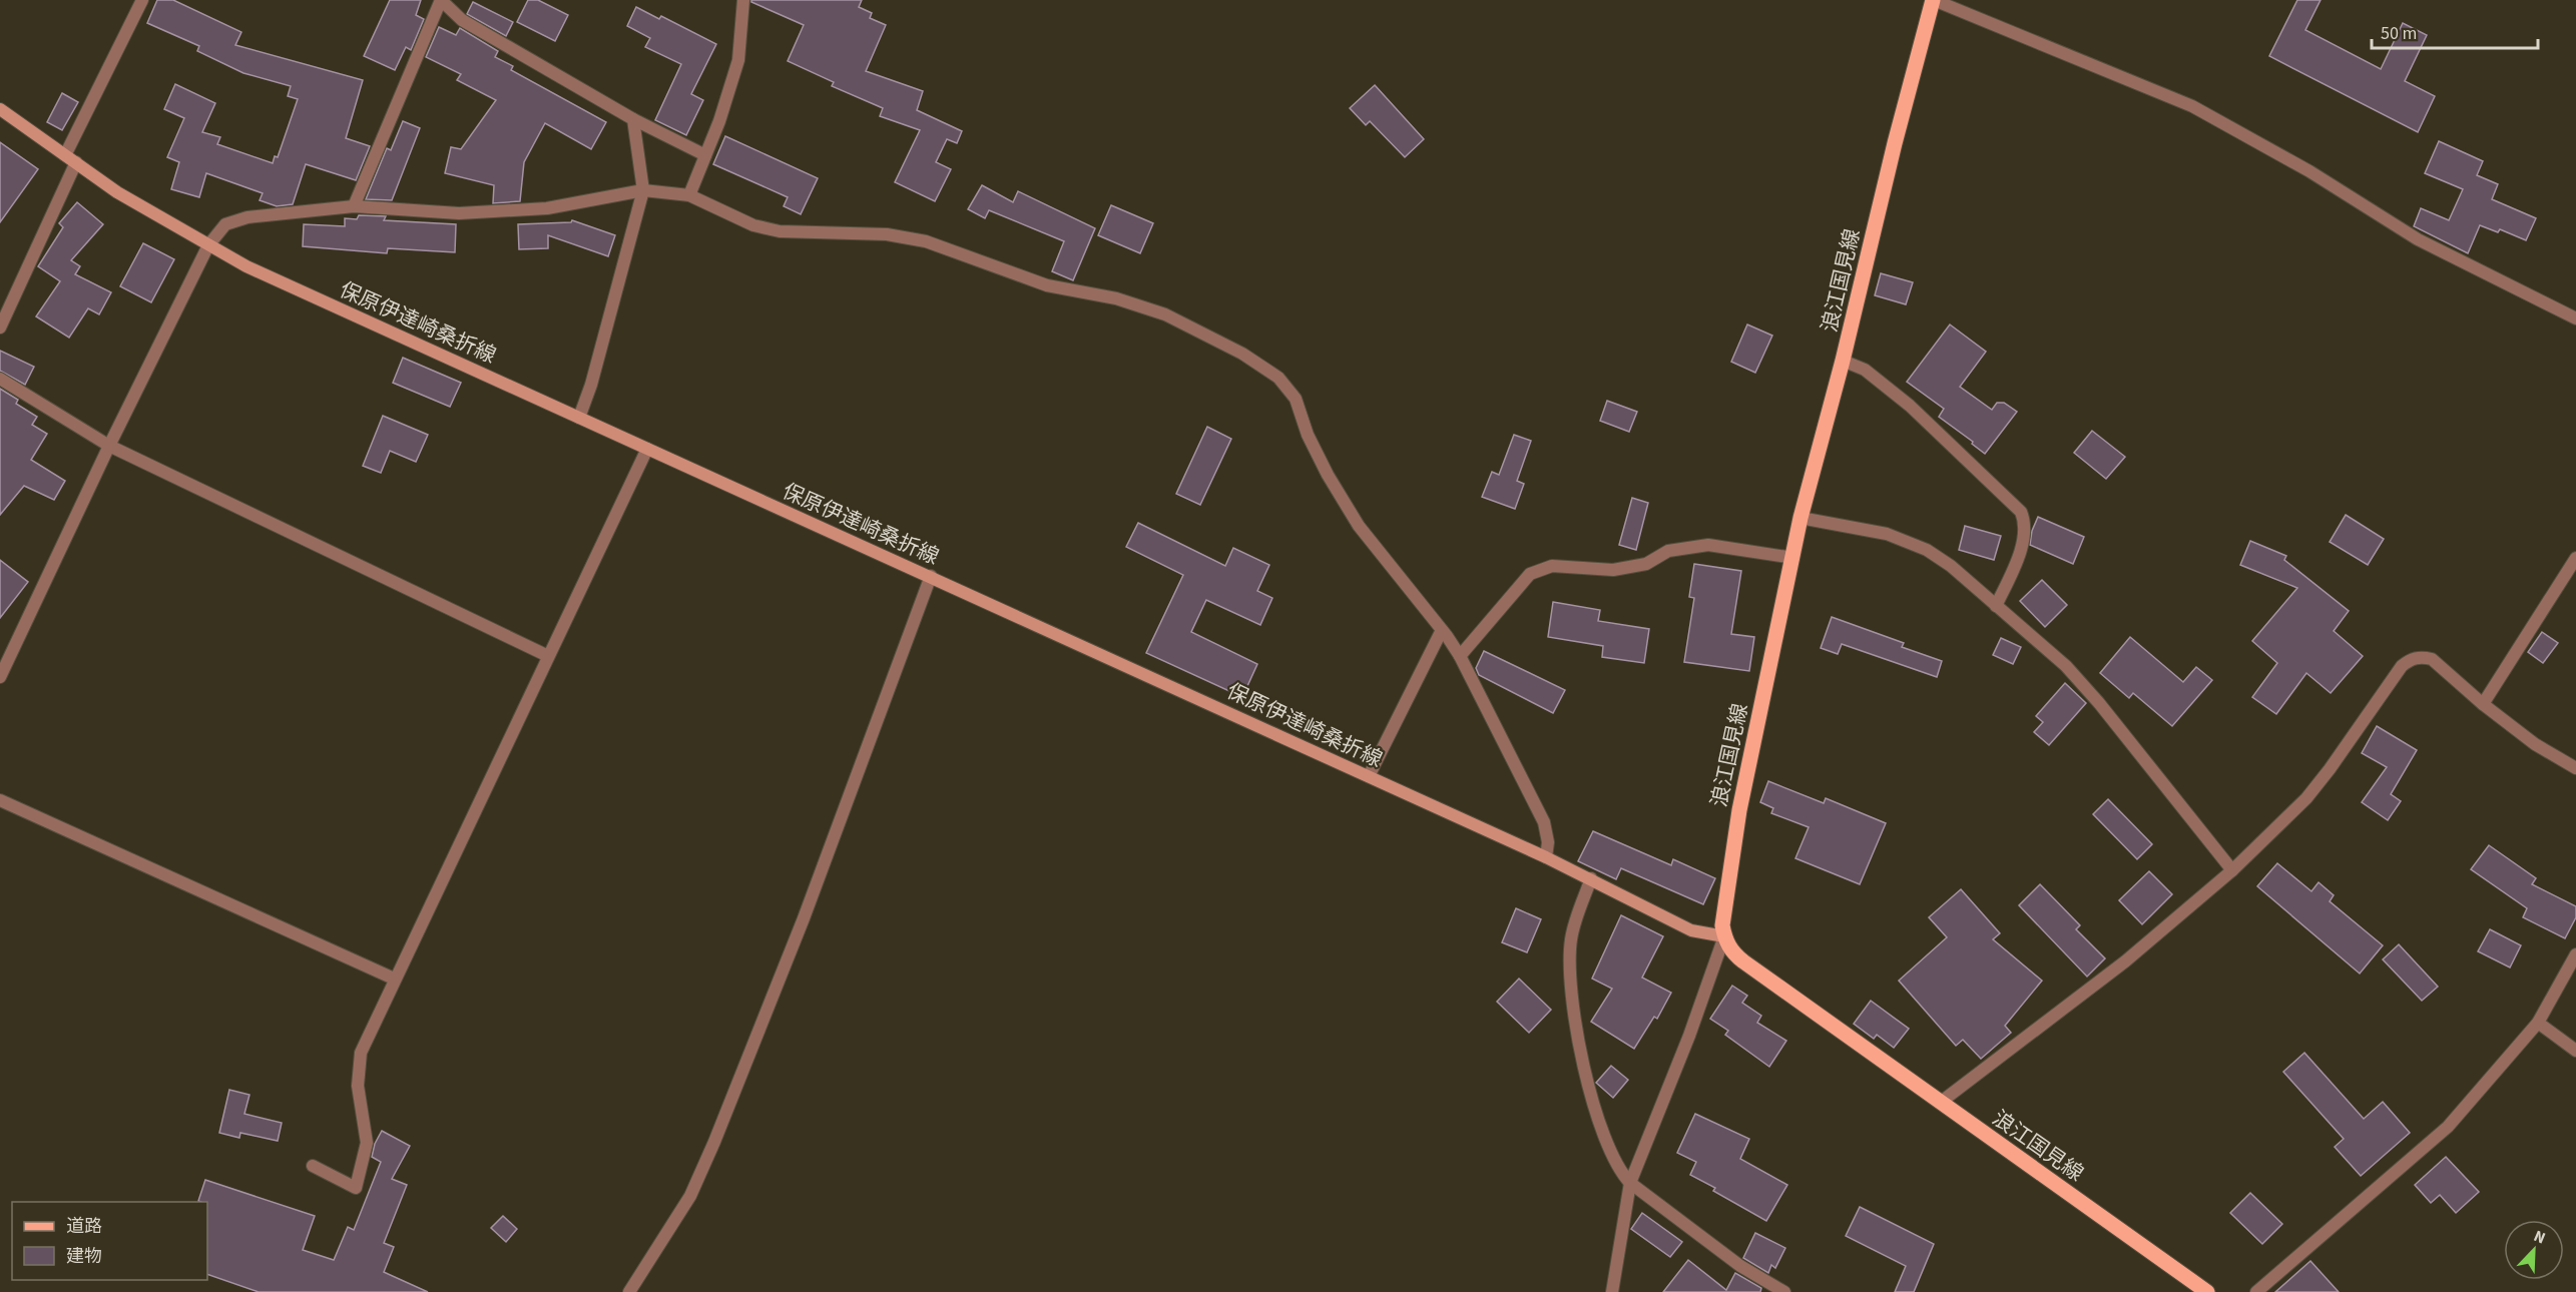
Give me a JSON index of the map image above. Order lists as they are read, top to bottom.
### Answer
{
  "streets": {
    "main road": ["浪江国見線", "保原伊達崎桑折線"]
  },
  "crossings": [
    ["浪江国見線", "保原伊達崎桑折線"]
  ],
  "legend": ["道路", "建物"],
  "scale_bar": "50 m",
  "north": "top right"
}
